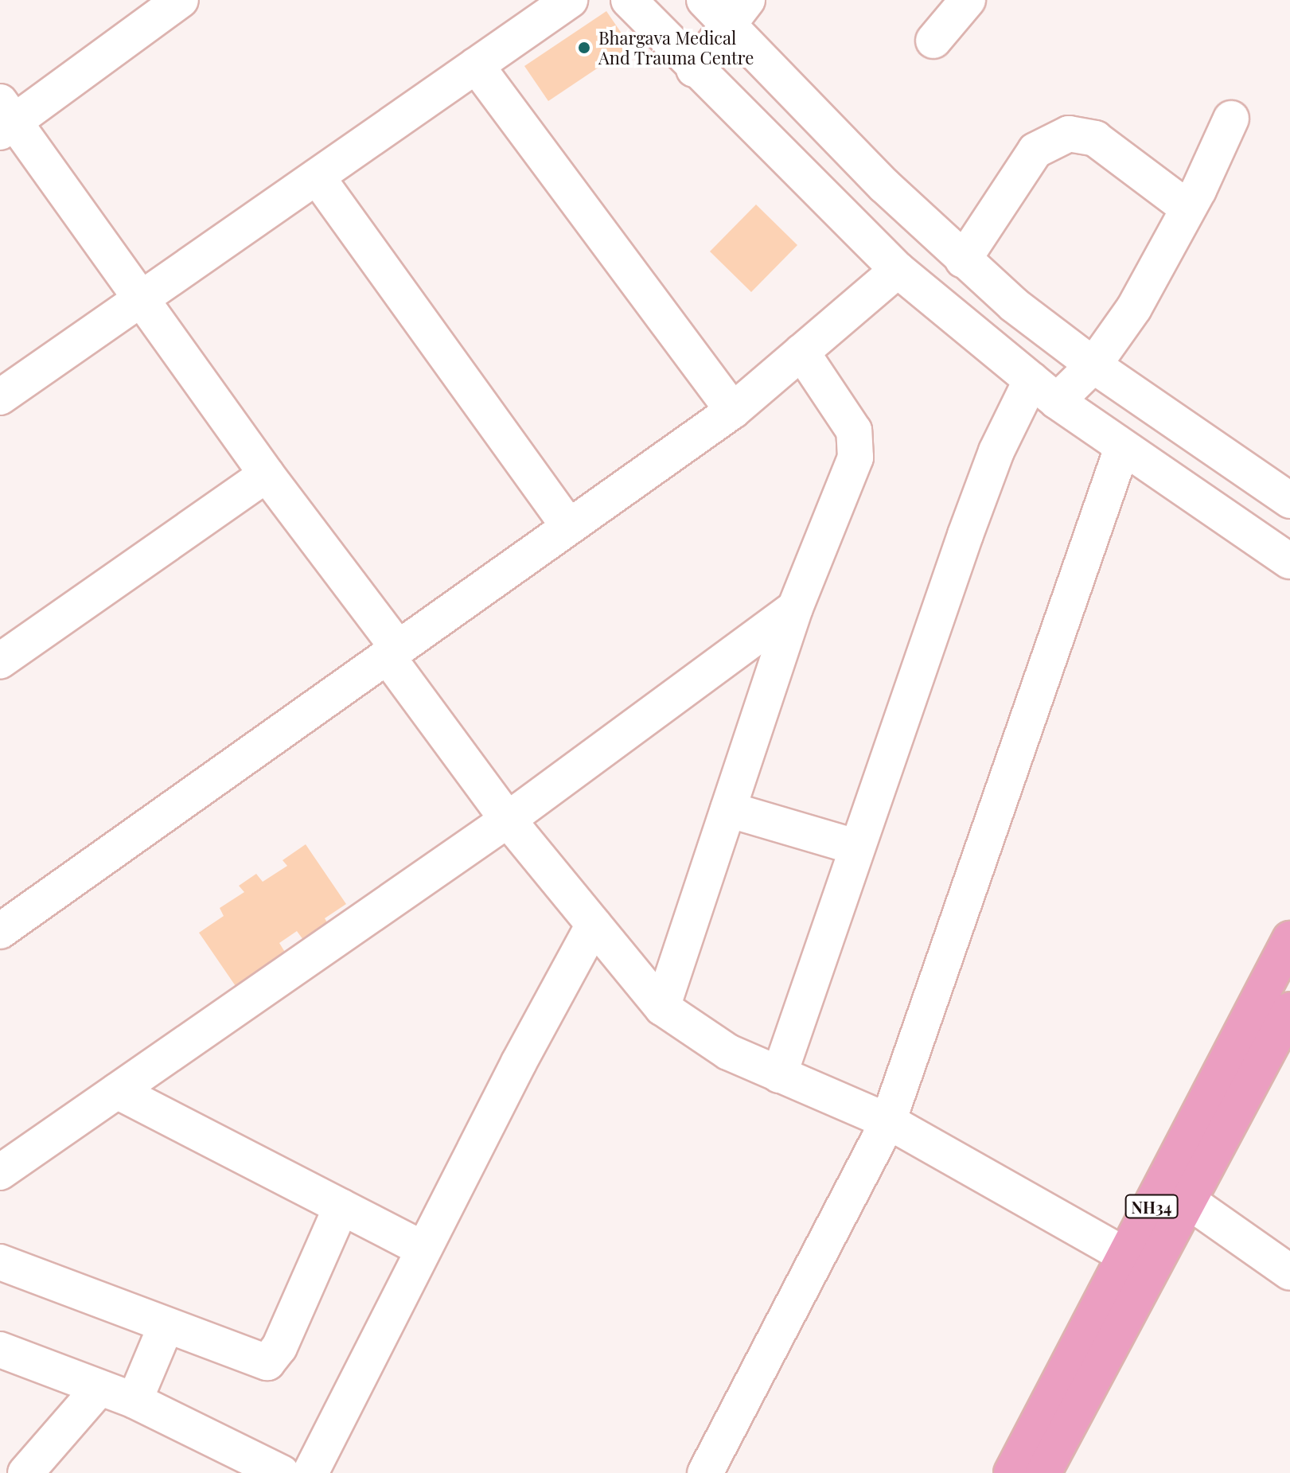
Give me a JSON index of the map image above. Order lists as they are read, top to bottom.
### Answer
{
  "streets": {
    "highway": ["NH34"]
  },
  "places": ["Bhargava Medical And Trauma Centre"]
}
